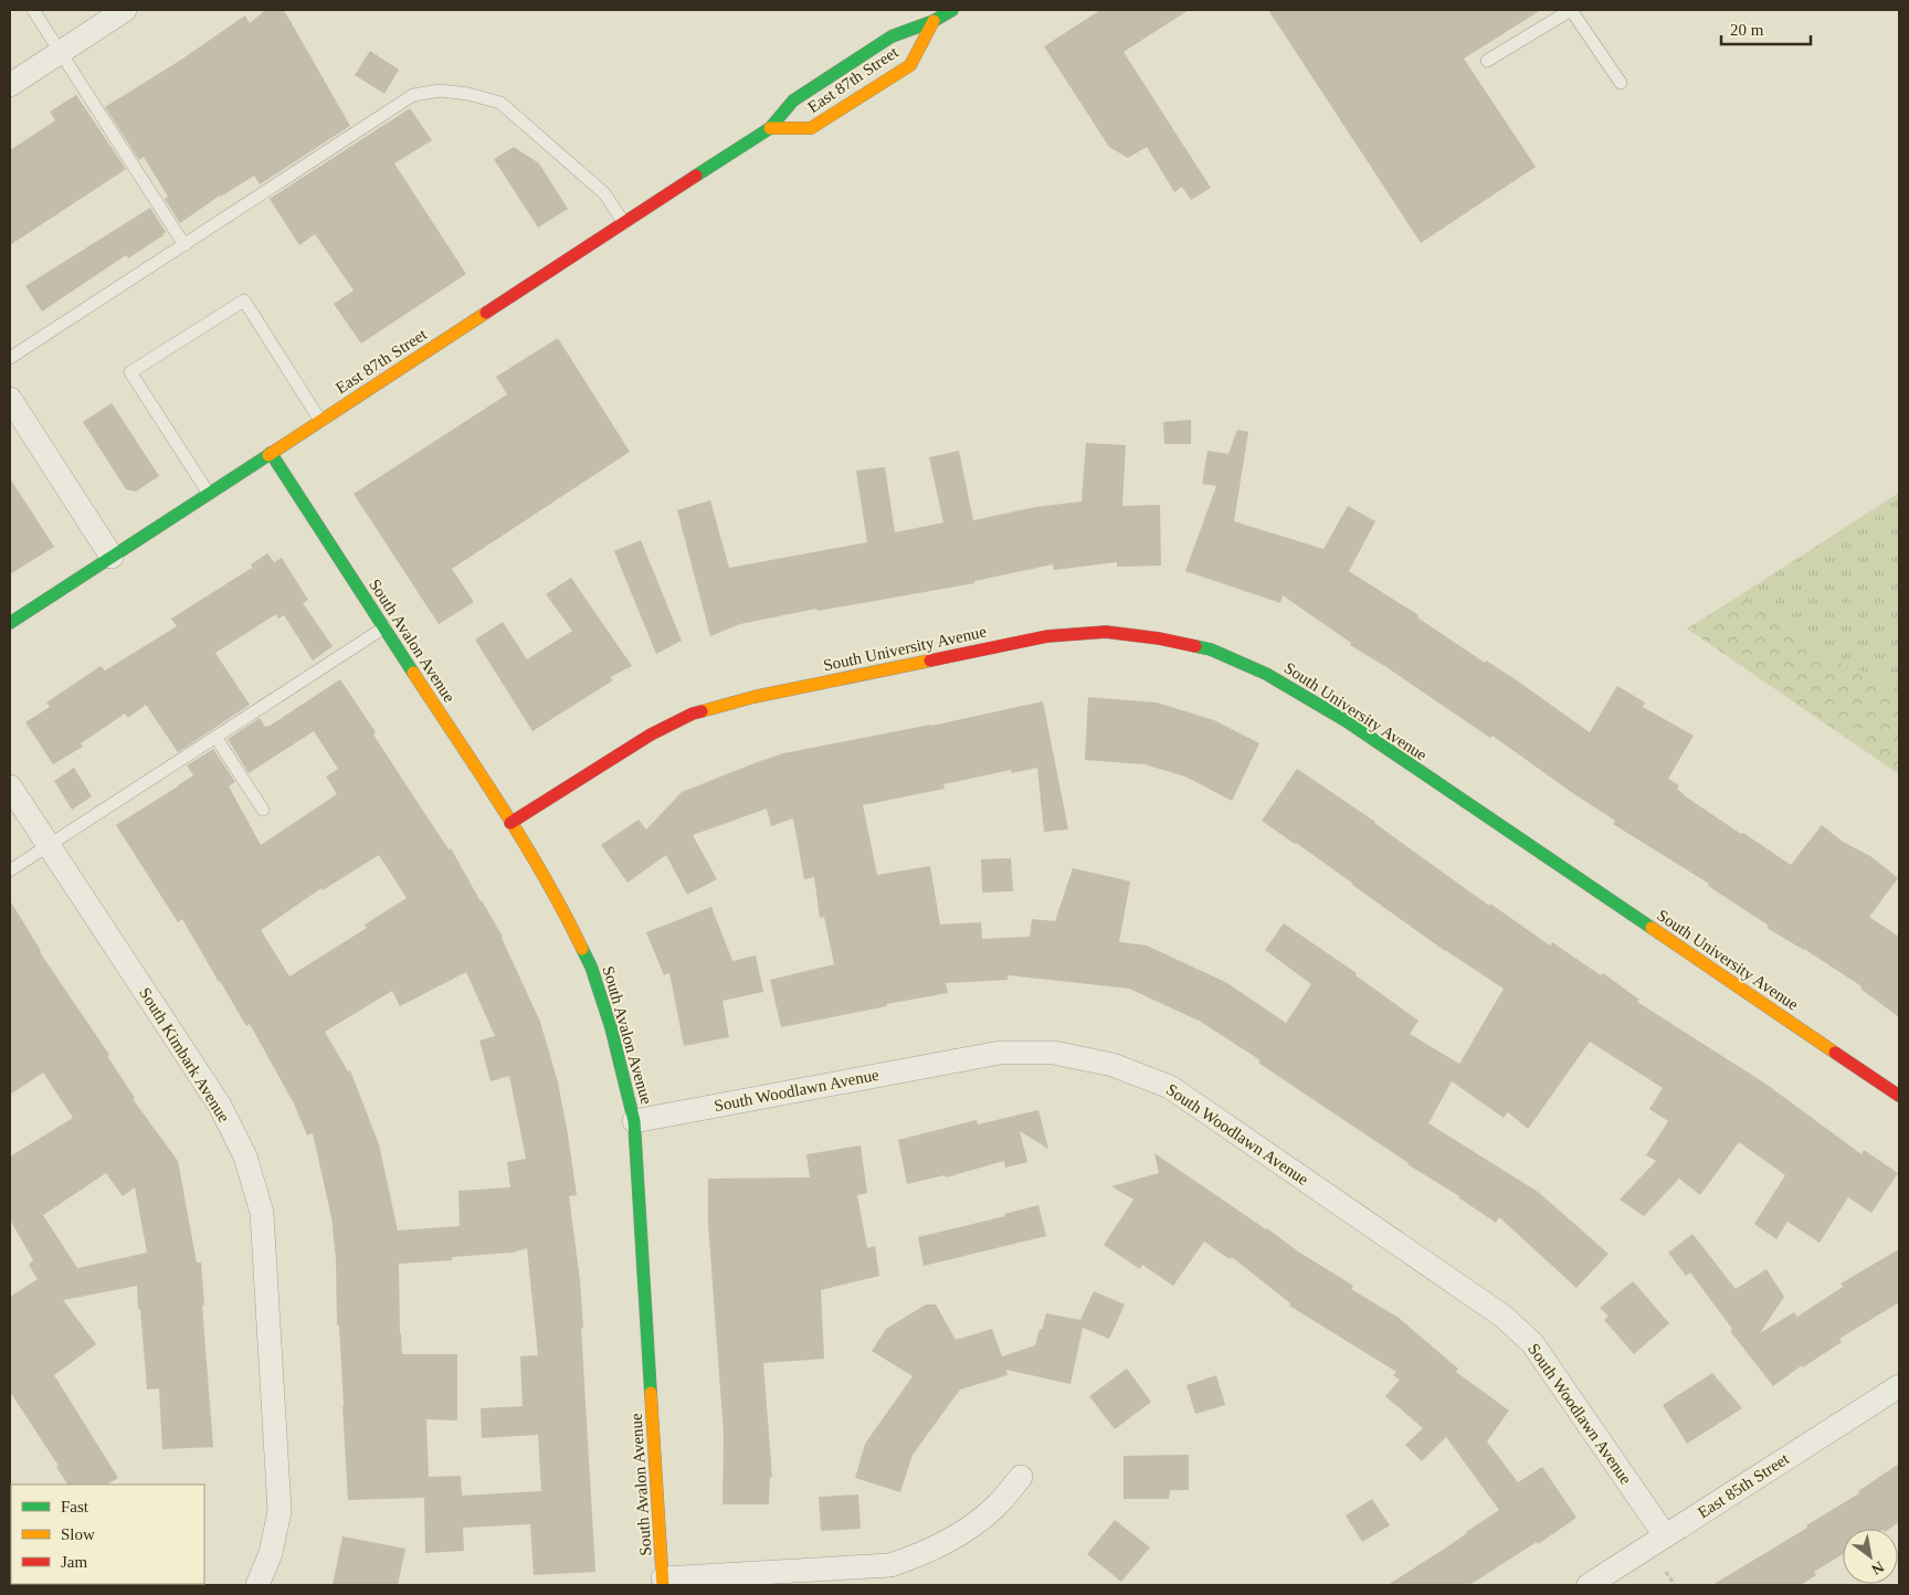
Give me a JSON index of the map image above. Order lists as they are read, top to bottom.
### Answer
{
  "streets": {
    "street": [
      "East 87th Street",
      "South Avalon Avenue",
      "South University Avenue",
      "South Kimbark Avenue",
      "South Woodlawn Avenue",
      "East 85th Street"
    ]
  },
  "crossings": [
    ["East 87th Street", "South Avalon Avenue"],
    ["South Avalon Avenue", "South University Avenue"],
    ["South Avalon Avenue", "South Woodlawn Avenue"],
    ["South Woodlawn Avenue", "East 85th Street"]
  ],
  "legend": ["Fast", "Slow", "Jam"],
  "scale_bar": "20 m",
  "north": "bottom right"
}
